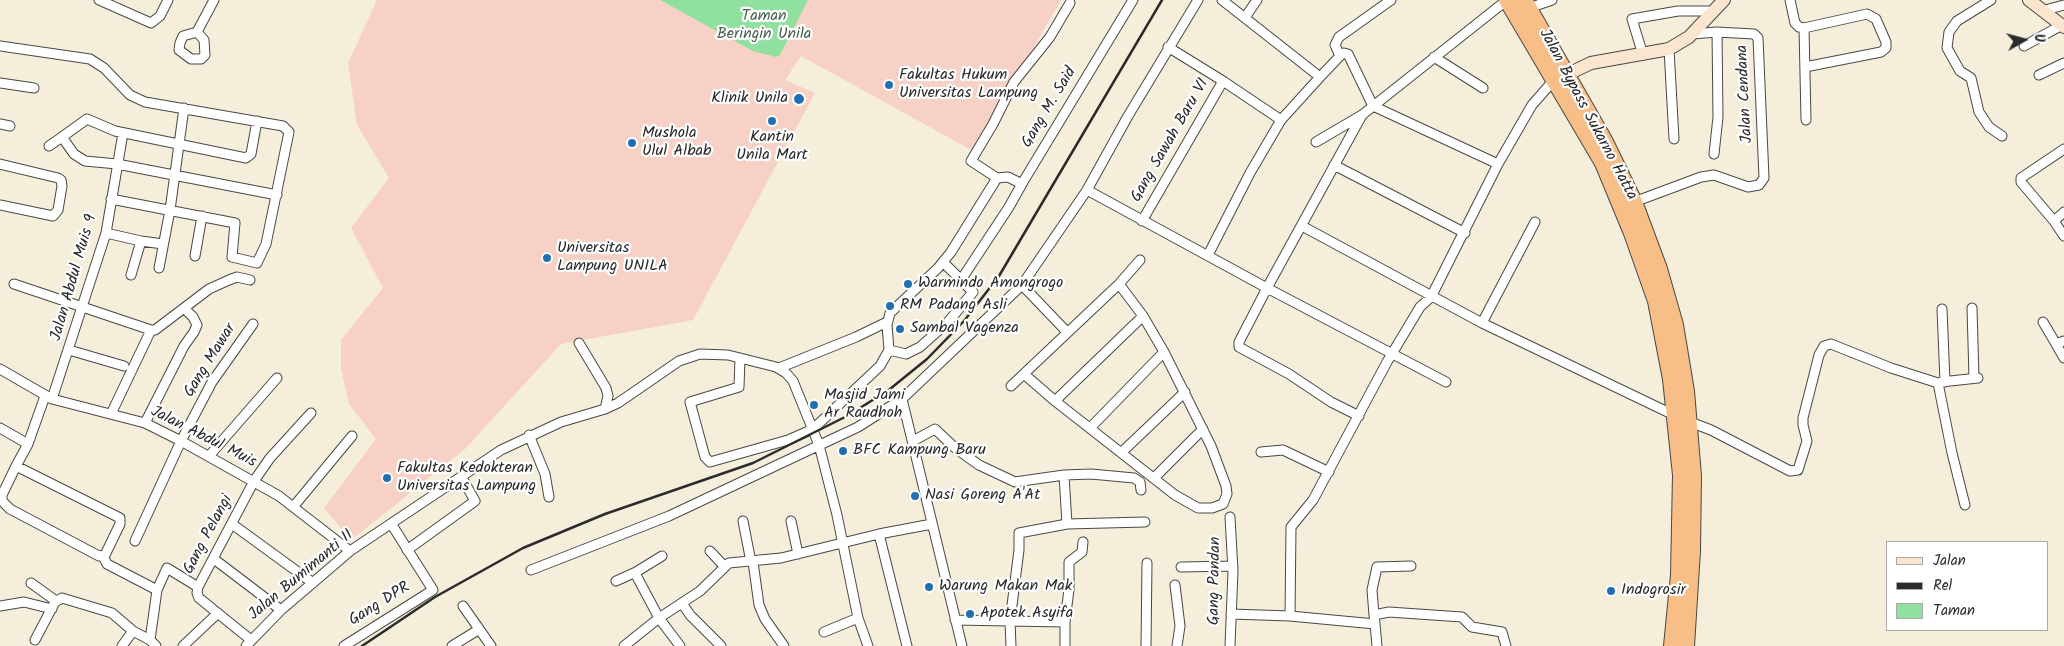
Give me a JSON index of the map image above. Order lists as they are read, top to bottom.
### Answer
{
  "streets": {
    "highway": ["Jalan Bypass Sukarno Hatta"],
    "street": [
      "Jalan Cendana",
      "Gang M. Said",
      "Gang Sawah Baru VI",
      "Jalan Abdul Muis 9",
      "Gang Mawar",
      "Jalan Abdul Muis",
      "Gang Pelangi",
      "Jalan Bumimanti II",
      "Gang Pandan",
      "Gang DPR"
    ]
  },
  "crossings": [
    ["Jalan Cendana", "Jalan Bypass Sukarno Hatta"],
    ["Jalan Abdul Muis 9", "Jalan Abdul Muis"],
    ["Gang Mawar", "Jalan Abdul Muis"],
    ["Jalan Abdul Muis", "Gang Pelangi"],
    ["Jalan Abdul Muis", "Jalan Bumimanti II"],
    ["Gang Pelangi", "Jalan Bumimanti II"]
  ],
  "parks": ["Taman Beringin Unila"],
  "places": [
    "Fakultas Hukum Universitas Lampung",
    "Klinik Unila",
    "Kantin Unila Mart",
    "Mushola Ulul Albab",
    "Universitas Lampung UNILA",
    "Warmindo Amongrogo",
    "RM Padang Asli",
    "Sambal Vagenza",
    "Masjid Jami Ar Raudhoh",
    "BFC Kampung Baru",
    "Fakultas Kedokteran Universitas Lampung",
    "Nasi Goreng A'At",
    "Warung Makan Mak",
    "Indogrosir",
    "Apotek Asyifa"
  ],
  "legend": ["Jalan", "Rel", "Taman"],
  "north": "right"
}
